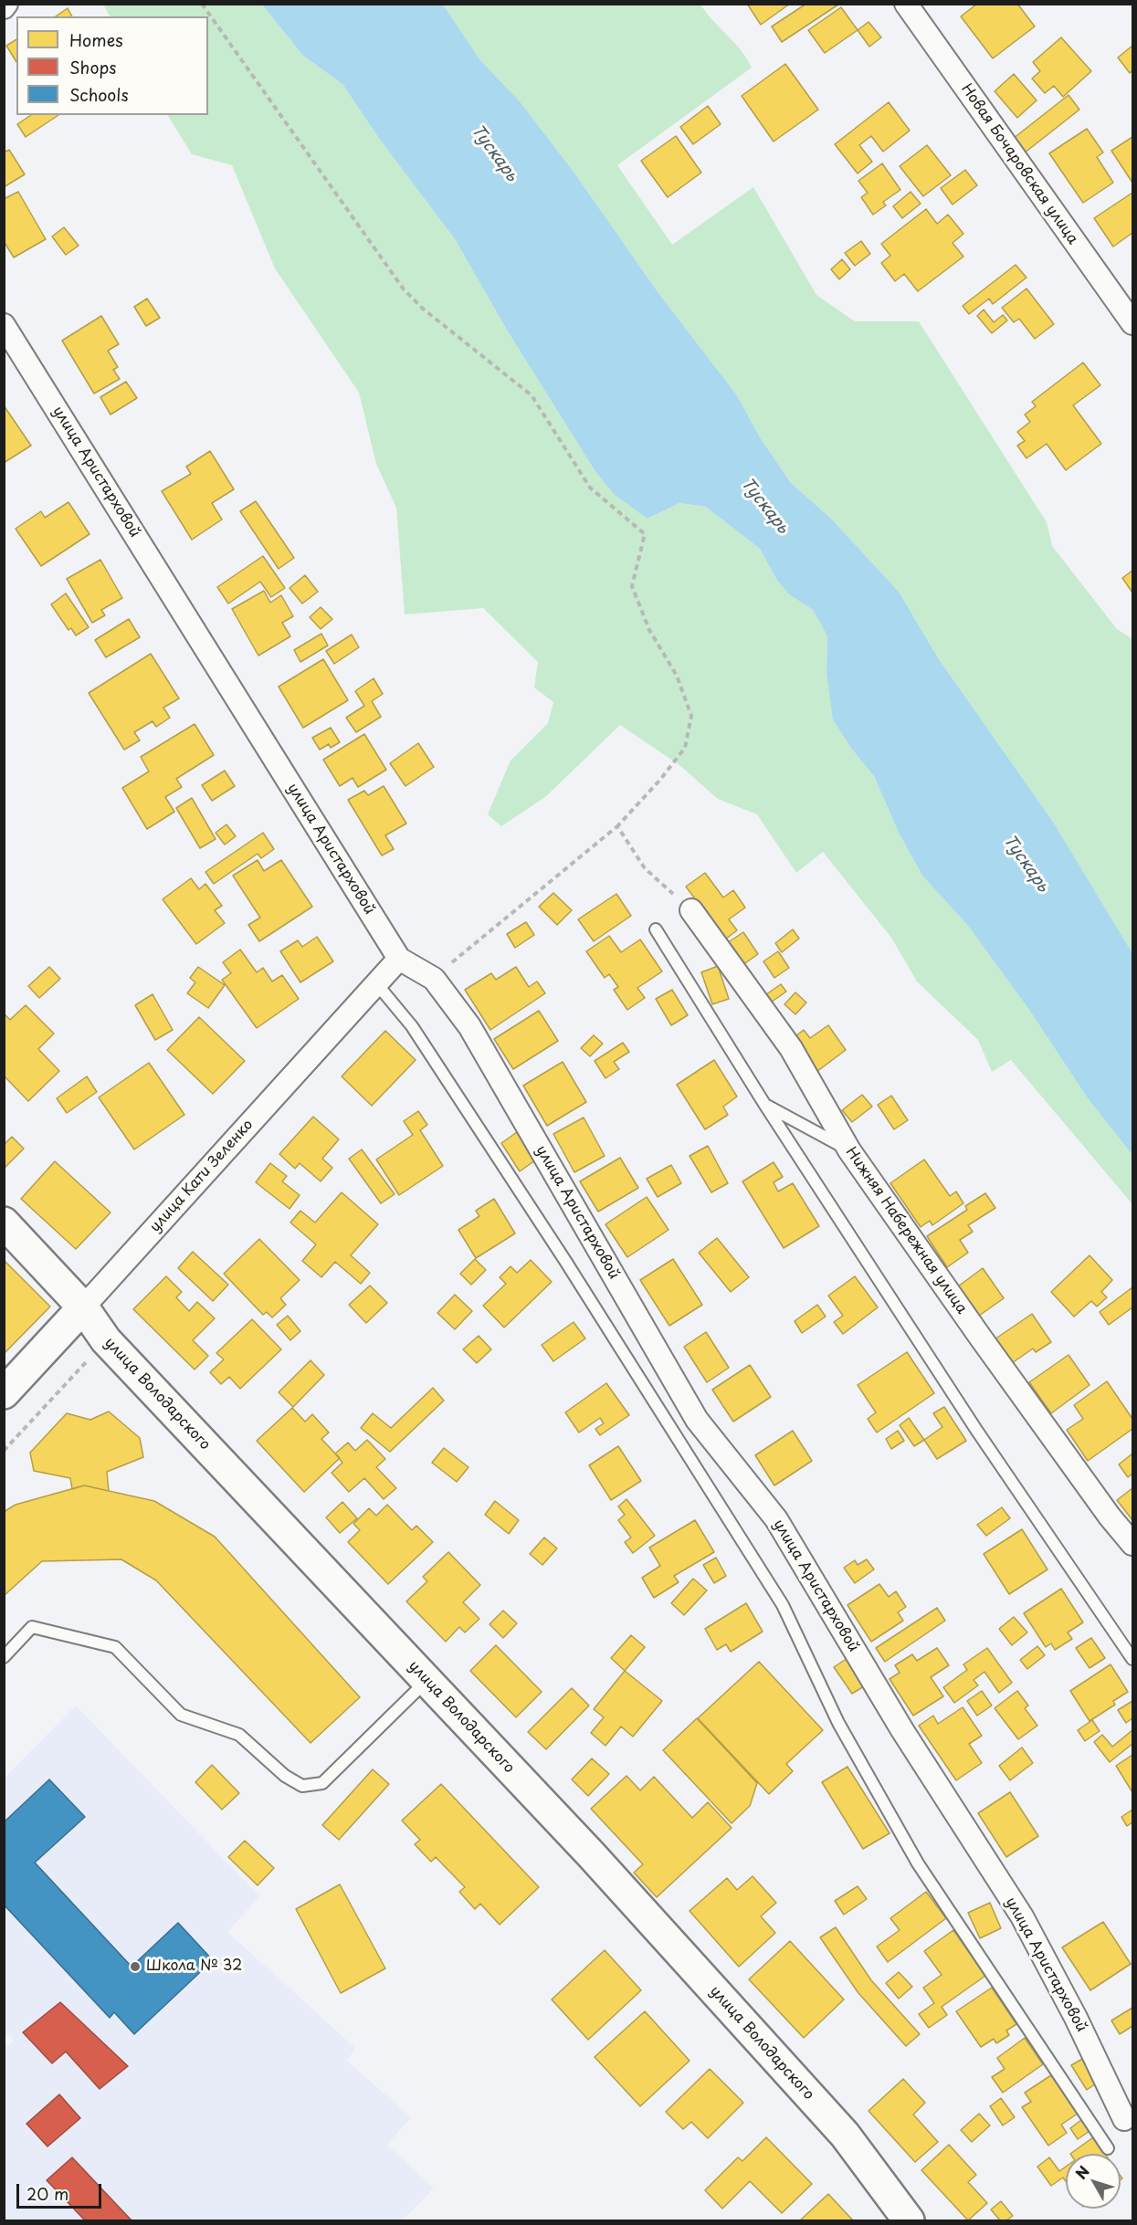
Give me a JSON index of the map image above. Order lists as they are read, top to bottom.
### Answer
{
  "streets": {
    "street": [
      "Новая Бочаровская улица",
      "улица Аристарховой",
      "улица Кати Зеленко",
      "Нижняя Набережная улица",
      "улица Володарского"
    ]
  },
  "crossings": [
    ["улица Аристарховой", "улица Кати Зеленко"],
    ["улица Кати Зеленко", "улица Володарского"]
  ],
  "water": ["Тускарь"],
  "places": ["Школа № 32"],
  "legend": ["Homes", "Shops", "Schools"],
  "scale_bar": "20 m",
  "north": "top left"
}
